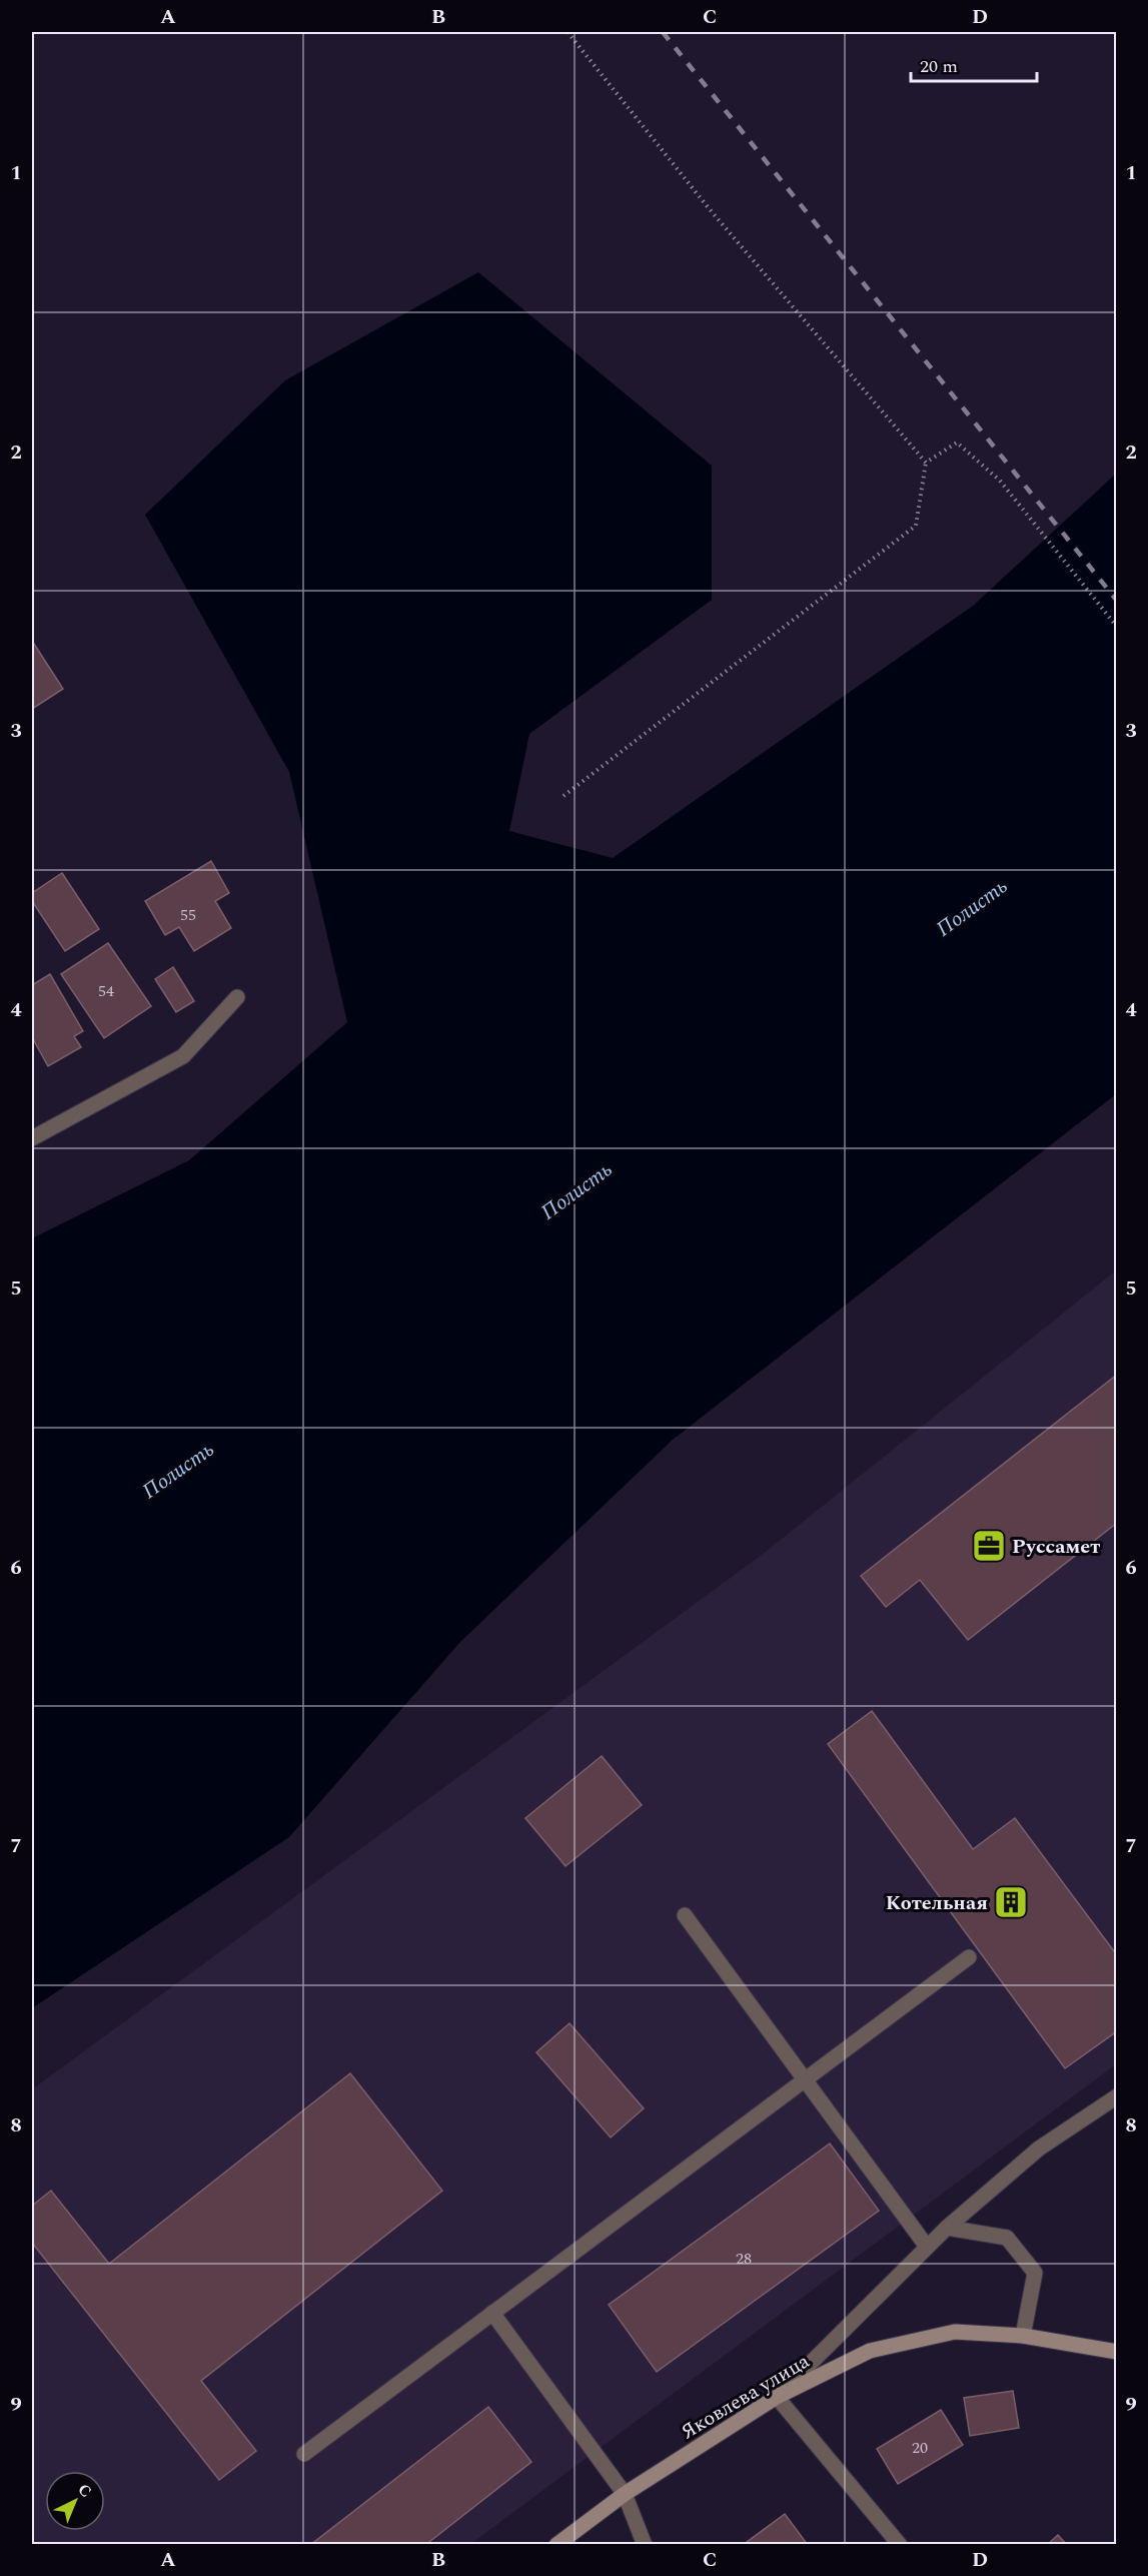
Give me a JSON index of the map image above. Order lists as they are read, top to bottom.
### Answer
{
  "streets": {
    "street": ["Яковлева улица"]
  },
  "water": ["Полисть"],
  "places": {
    "office": ["Руссамет"],
    "building": ["Котельная"]
  },
  "house_numbers": [
    "55",
    "54",
    "28",
    "20"
  ],
  "scale_bar": "20 m",
  "north": "top right",
  "grid": {
    "columns": [
      "A",
      "B",
      "C",
      "D"
    ],
    "rows": [
      "1",
      "2",
      "3",
      "4",
      "5",
      "6",
      "7",
      "8",
      "9"
    ]
  }
}
